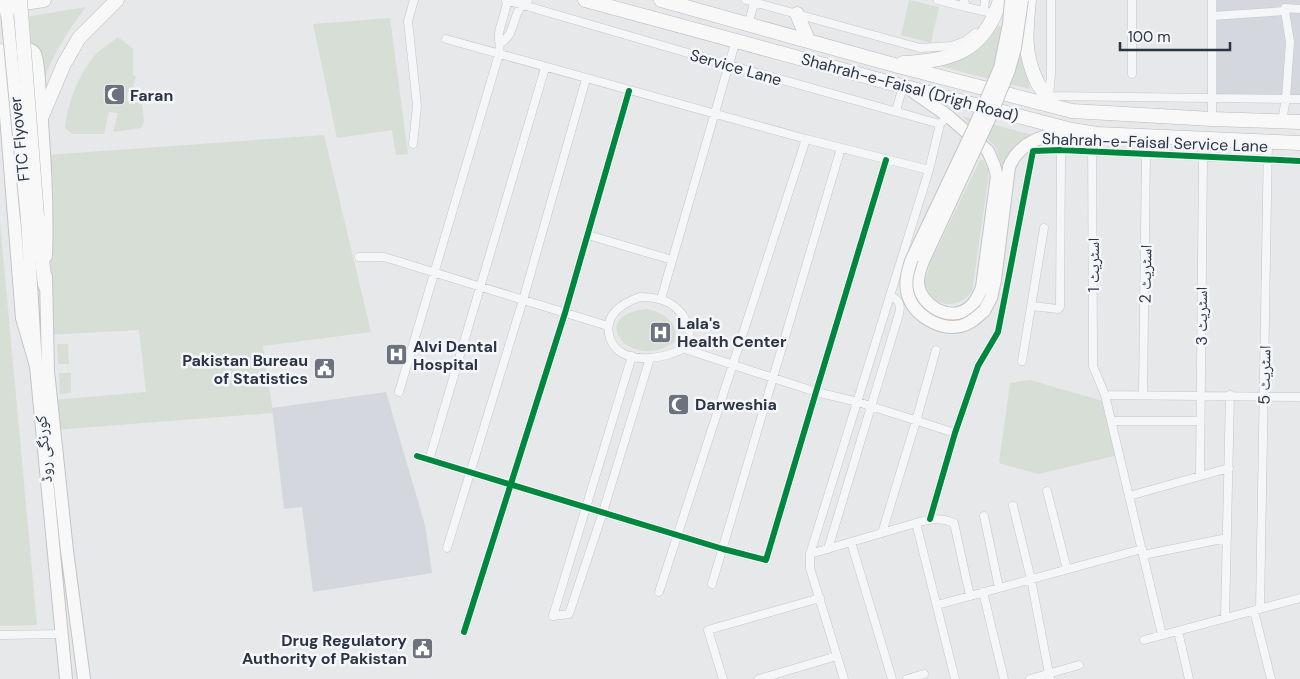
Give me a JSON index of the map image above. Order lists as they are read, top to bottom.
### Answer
{
  "streets": {
    "highway": ["Shahrah-e-Faisal (Drigh Road)"],
    "main road": ["FTC Flyover", "کورنگی روڈ"],
    "street": [
      "Service Lane",
      "Shahrah-e-Faisal Service Lane",
      "اسٹریٹ 1",
      "اسٹریٹ 2",
      "اسٹریٹ 3",
      "اسٹریٹ 5"
    ]
  },
  "crossings": [
    ["Shahrah-e-Faisal (Drigh Road)", "اسٹریٹ 1"],
    ["Shahrah-e-Faisal (Drigh Road)", "اسٹریٹ 5"],
    ["FTC Flyover", "کورنگی روڈ"],
    ["Shahrah-e-Faisal Service Lane", "اسٹریٹ 1"],
    ["Shahrah-e-Faisal Service Lane", "اسٹریٹ 2"],
    ["Shahrah-e-Faisal Service Lane", "اسٹریٹ 3"],
    ["Shahrah-e-Faisal Service Lane", "اسٹریٹ 5"]
  ],
  "places": {
    "mosque": ["Faran", "Darweshia"],
    "hospital": ["Lala's Health Center", "Alvi Dental Hospital"],
    "public building": ["Pakistan Bureau of Statistics", "Drug Regulatory Authority of Pakistan"]
  },
  "scale_bar": "100 m"
}
